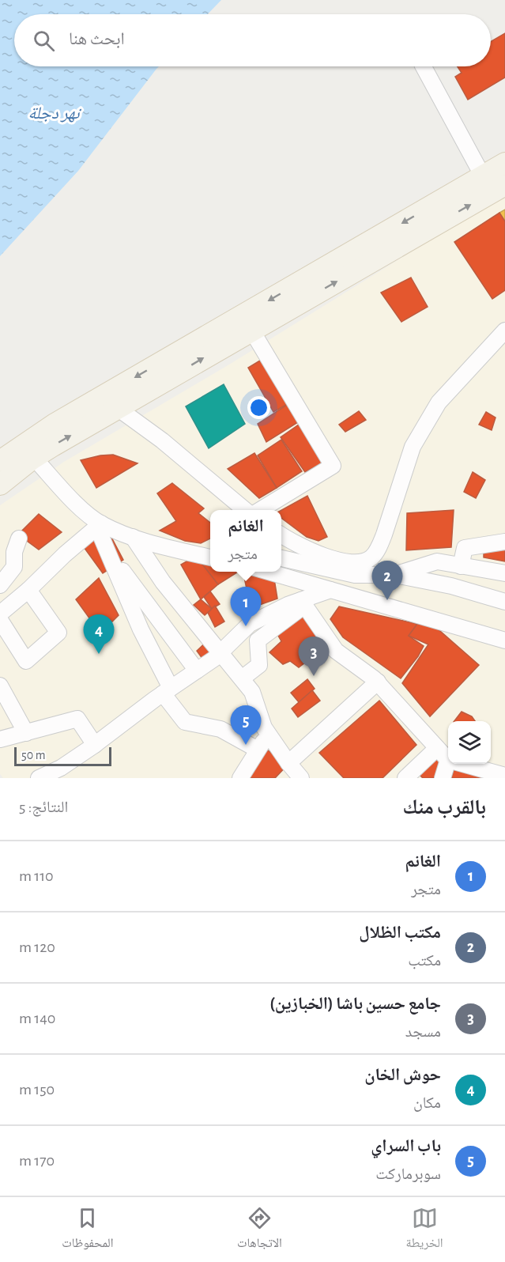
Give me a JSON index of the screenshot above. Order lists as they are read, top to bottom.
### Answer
{
  "water": ["نهر دجلة"],
  "scale_bar": "50 m",
  "page": {
    "search": "ابحث هنا",
    "popup": ["الغانم", "متجر"],
    "pins": [
      "2",
      "1",
      "4",
      "3",
      "5"
    ],
    "scale": "50 m",
    "heading": ["بالقرب منك", "النتائج: 5"],
    "list": [
      {
        "mark": "1",
        "name": "الغانم",
        "note": "متجر",
        "value": "110 m"
      },
      {
        "mark": "2",
        "name": "مكتب الظلال",
        "note": "مكتب",
        "value": "120 m"
      },
      {
        "mark": "3",
        "name": "جامع حسين باشا (الخبازين)",
        "note": "مسجد",
        "value": "140 m"
      },
      {
        "mark": "4",
        "name": "حوش الخان",
        "note": "مكان",
        "value": "150 m"
      },
      {
        "mark": "5",
        "name": "باب السراي",
        "note": "سوبرماركت",
        "value": "170 m"
      }
    ],
    "nav": ["الخريطة", "الاتجاهات", "المحفوظات"]
  }
}
